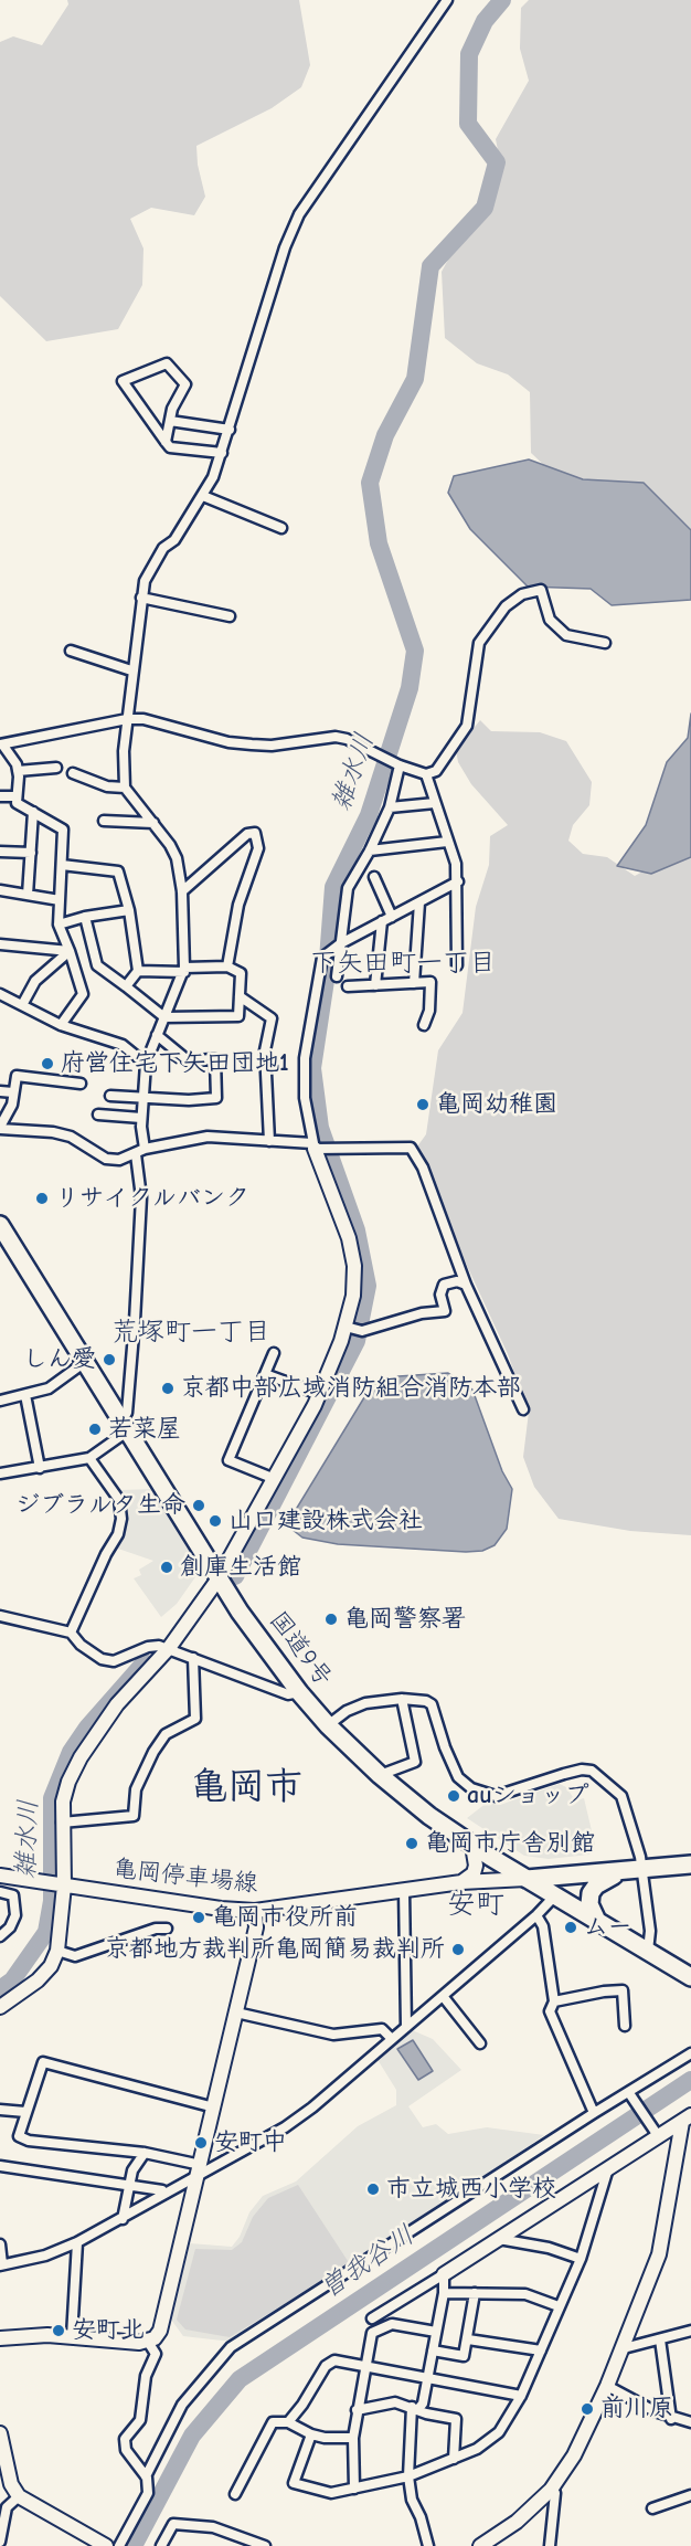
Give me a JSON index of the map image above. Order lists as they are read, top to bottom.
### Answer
{
  "streets": {
    "highway": ["国道9号"],
    "street": ["亀岡停車場線"]
  },
  "crossings": [
    ["国道9号", "亀岡停車場線"]
  ],
  "districts": [
    "下矢田町一丁目",
    "荒塚町一丁目",
    "亀岡市",
    "安町"
  ],
  "water": ["雑水川", "曽我谷川"],
  "places": [
    "府営住宅下矢田団地1",
    "亀岡幼稚園",
    "リサイクルバンク",
    "しん愛",
    "京都中部広域消防組合消防本部",
    "若菜屋",
    "ジブラルタ生命",
    "山口建設株式会社",
    "創庫生活館",
    "亀岡警察署",
    "auショップ",
    "亀岡市庁舎別館",
    "亀岡市役所前",
    "ムー",
    "京都地方裁判所亀岡簡易裁判所",
    "安町中",
    "市立城西小学校",
    "安町北",
    "前川原"
  ]
}
